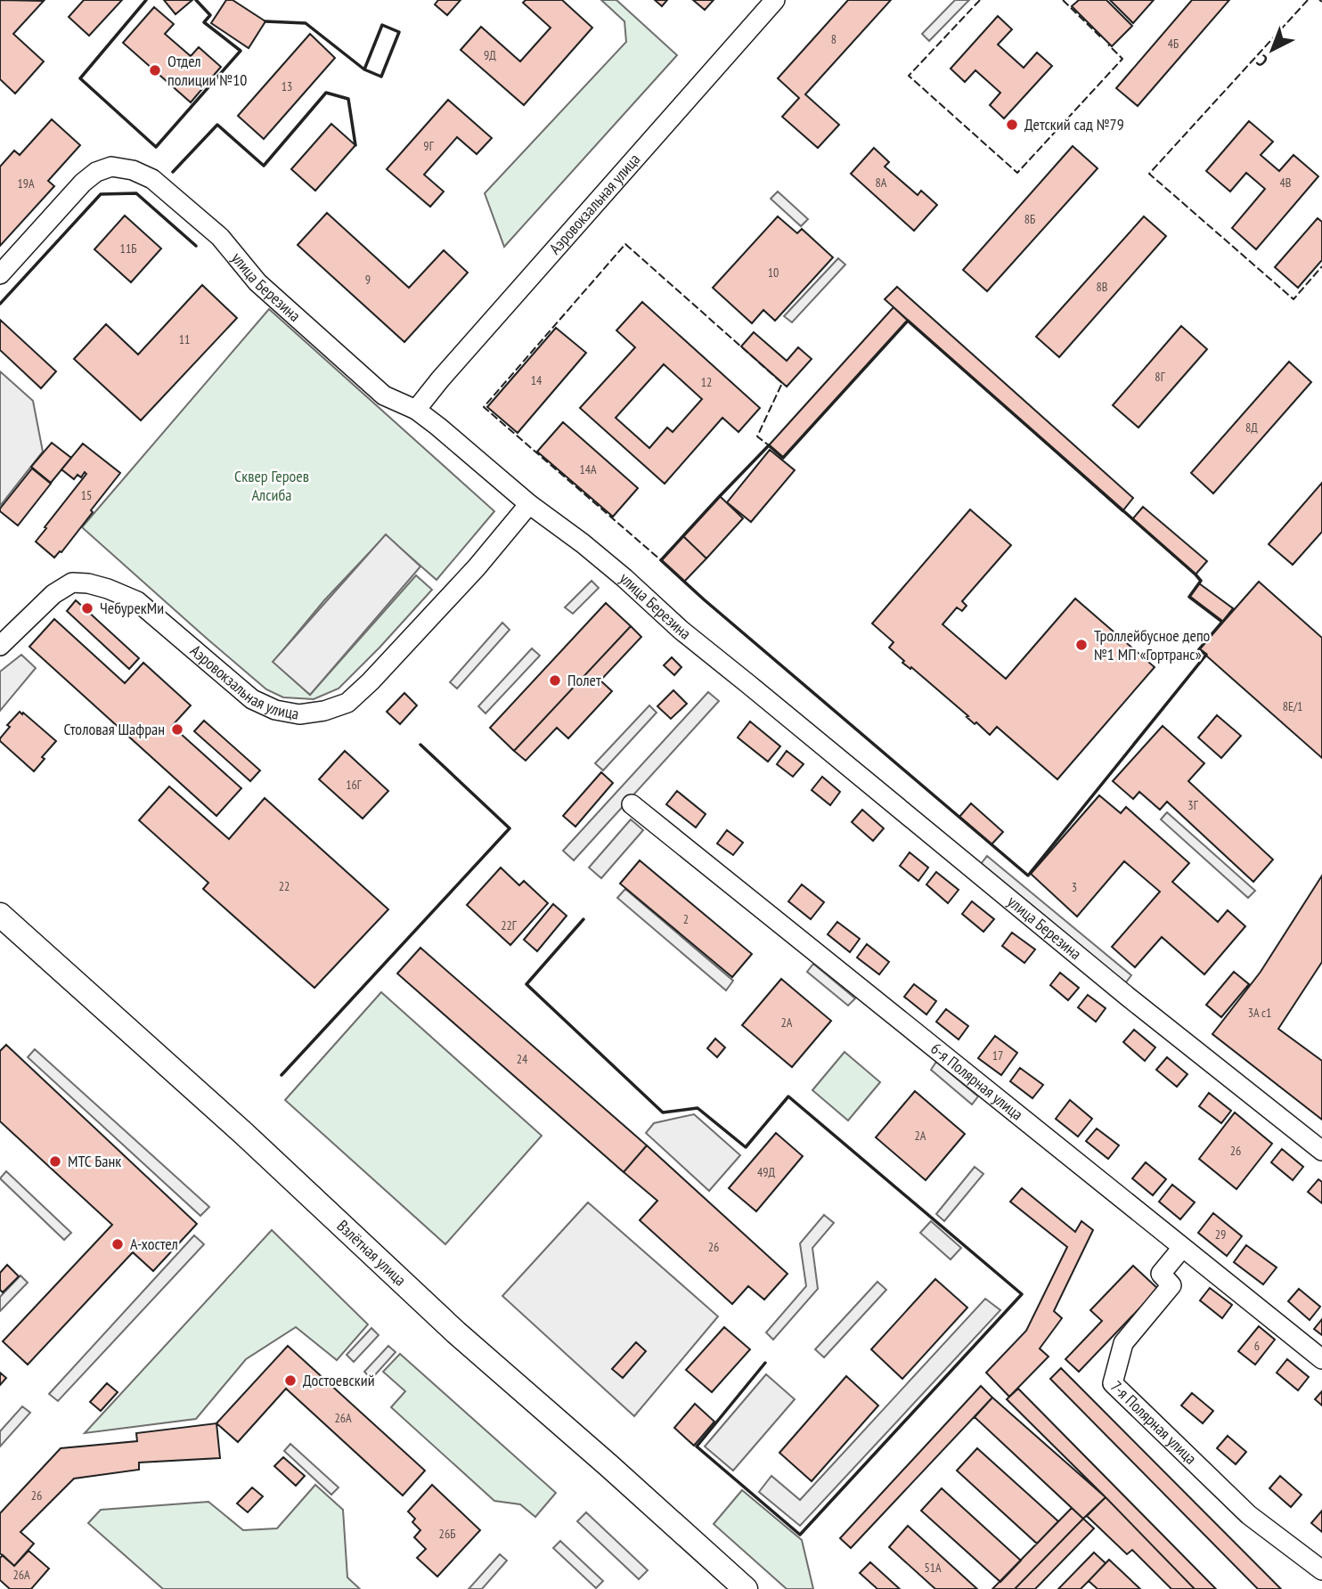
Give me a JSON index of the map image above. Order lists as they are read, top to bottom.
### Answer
{
  "streets": {
    "main road": ["Взлётная улица"],
    "street": [
      "Аэровокзальная улица",
      "улица Березина",
      "6-я Полярная улица",
      "7-я Полярная улица"
    ]
  },
  "crossings": [
    ["Аэровокзальная улица", "улица Березина"],
    ["6-я Полярная улица", "7-я Полярная улица"]
  ],
  "parks": ["Сквер Героев Алсиба"],
  "places": [
    "Отдел полиции №10",
    "Детский сад №79",
    "ЧебурекМи",
    "Троллейбусное депо №1 МП «Гортранс»",
    "Полет",
    "Столовая Шафран",
    "МТС Банк",
    "А-хостел",
    "Достоевский"
  ],
  "house_numbers": [
    "8",
    "4Б",
    "9Д",
    "13",
    "9Г",
    "8А",
    "4В",
    "19А",
    "8Б",
    "11Б",
    "10",
    "9",
    "8В",
    "11",
    "8Г",
    "14",
    "12",
    "8Д",
    "14А",
    "15",
    "8Е/1",
    "16Г",
    "3Г",
    "22",
    "3",
    "2",
    "22Г",
    "3А с1",
    "2А",
    "17",
    "24",
    "2А",
    "26",
    "49Д",
    "29",
    "26",
    "6",
    "26А",
    "26",
    "26Б",
    "51А",
    "26А"
  ],
  "north": "bottom left"
}
